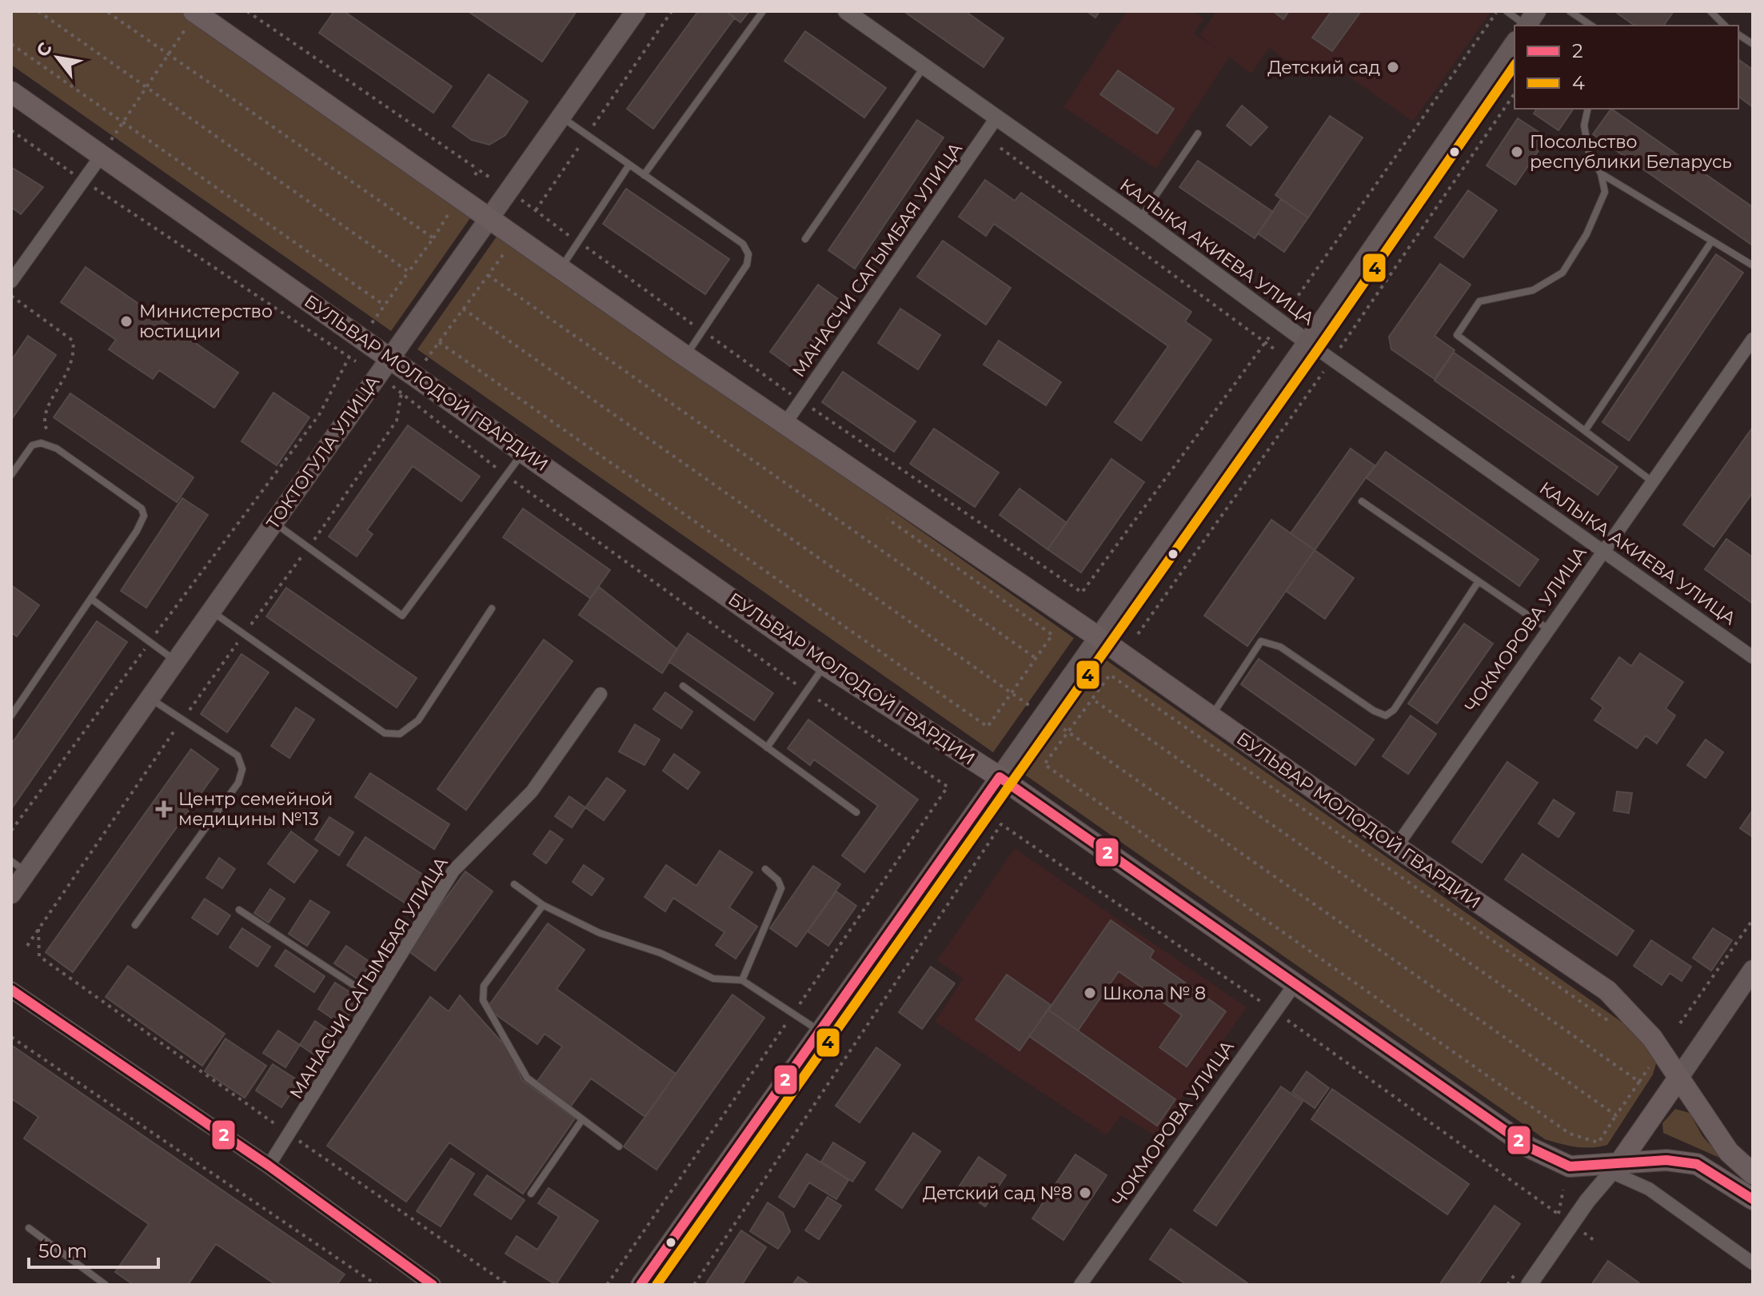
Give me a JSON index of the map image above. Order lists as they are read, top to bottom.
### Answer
{
  "streets": {
    "main road": ["БУЛЬВАР МОЛОДОЙ ГВАРДИИ", "ТОКТОГУЛА УЛИЦА"],
    "street": ["КАЛЫКА АКИЕВА УЛИЦА", "МАНАСЧИ САГЫМБАЯ УЛИЦА", "ЧОКМОРОВА УЛИЦА"]
  },
  "crossings": [
    ["КАЛЫКА АКИЕВА УЛИЦА", "МАНАСЧИ САГЫМБАЯ УЛИЦА"],
    ["КАЛЫКА АКИЕВА УЛИЦА", "ЧОКМОРОВА УЛИЦА"],
    ["МАНАСЧИ САГЫМБАЯ УЛИЦА", "БУЛЬВАР МОЛОДОЙ ГВАРДИИ"],
    ["БУЛЬВАР МОЛОДОЙ ГВАРДИИ", "ТОКТОГУЛА УЛИЦА"],
    ["БУЛЬВАР МОЛОДОЙ ГВАРДИИ", "ЧОКМОРОВА УЛИЦА"]
  ],
  "places": {
    "other": [
      "Детский сад",
      "Посольство республики Беларусь",
      "Министерство юстиции",
      "Школа № 8",
      "Детский сад №8"
    ],
    "health": ["Центр семейной медицины №13"]
  },
  "lines": ["transit line 4", "transit line 2"],
  "legend": ["2", "4"],
  "scale_bar": "50 m",
  "north": "top left"
}
